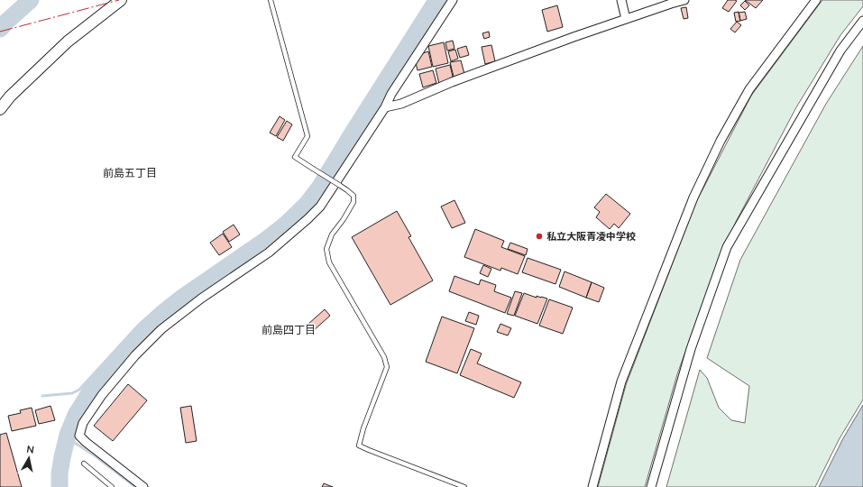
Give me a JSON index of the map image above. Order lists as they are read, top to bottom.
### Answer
{
  "districts": ["前島五丁目", "前島四丁目"],
  "places": ["私立大阪青凌中学校"],
  "north": "top"
}
